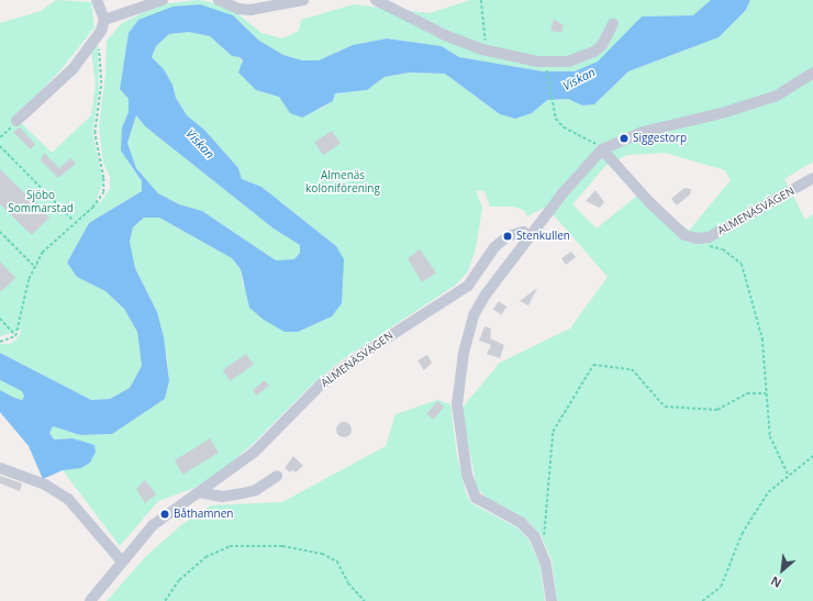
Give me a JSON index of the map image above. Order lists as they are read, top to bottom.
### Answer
{
  "streets": {
    "street": ["ALMENÄSVÄGEN"]
  },
  "water": ["Viskan"],
  "parks": ["Almenäs koloniförening", "Sjöbo Sommarstad"],
  "places": ["Siggestorp", "Stenkullen", "Båthamnen"],
  "north": "bottom left"
}
